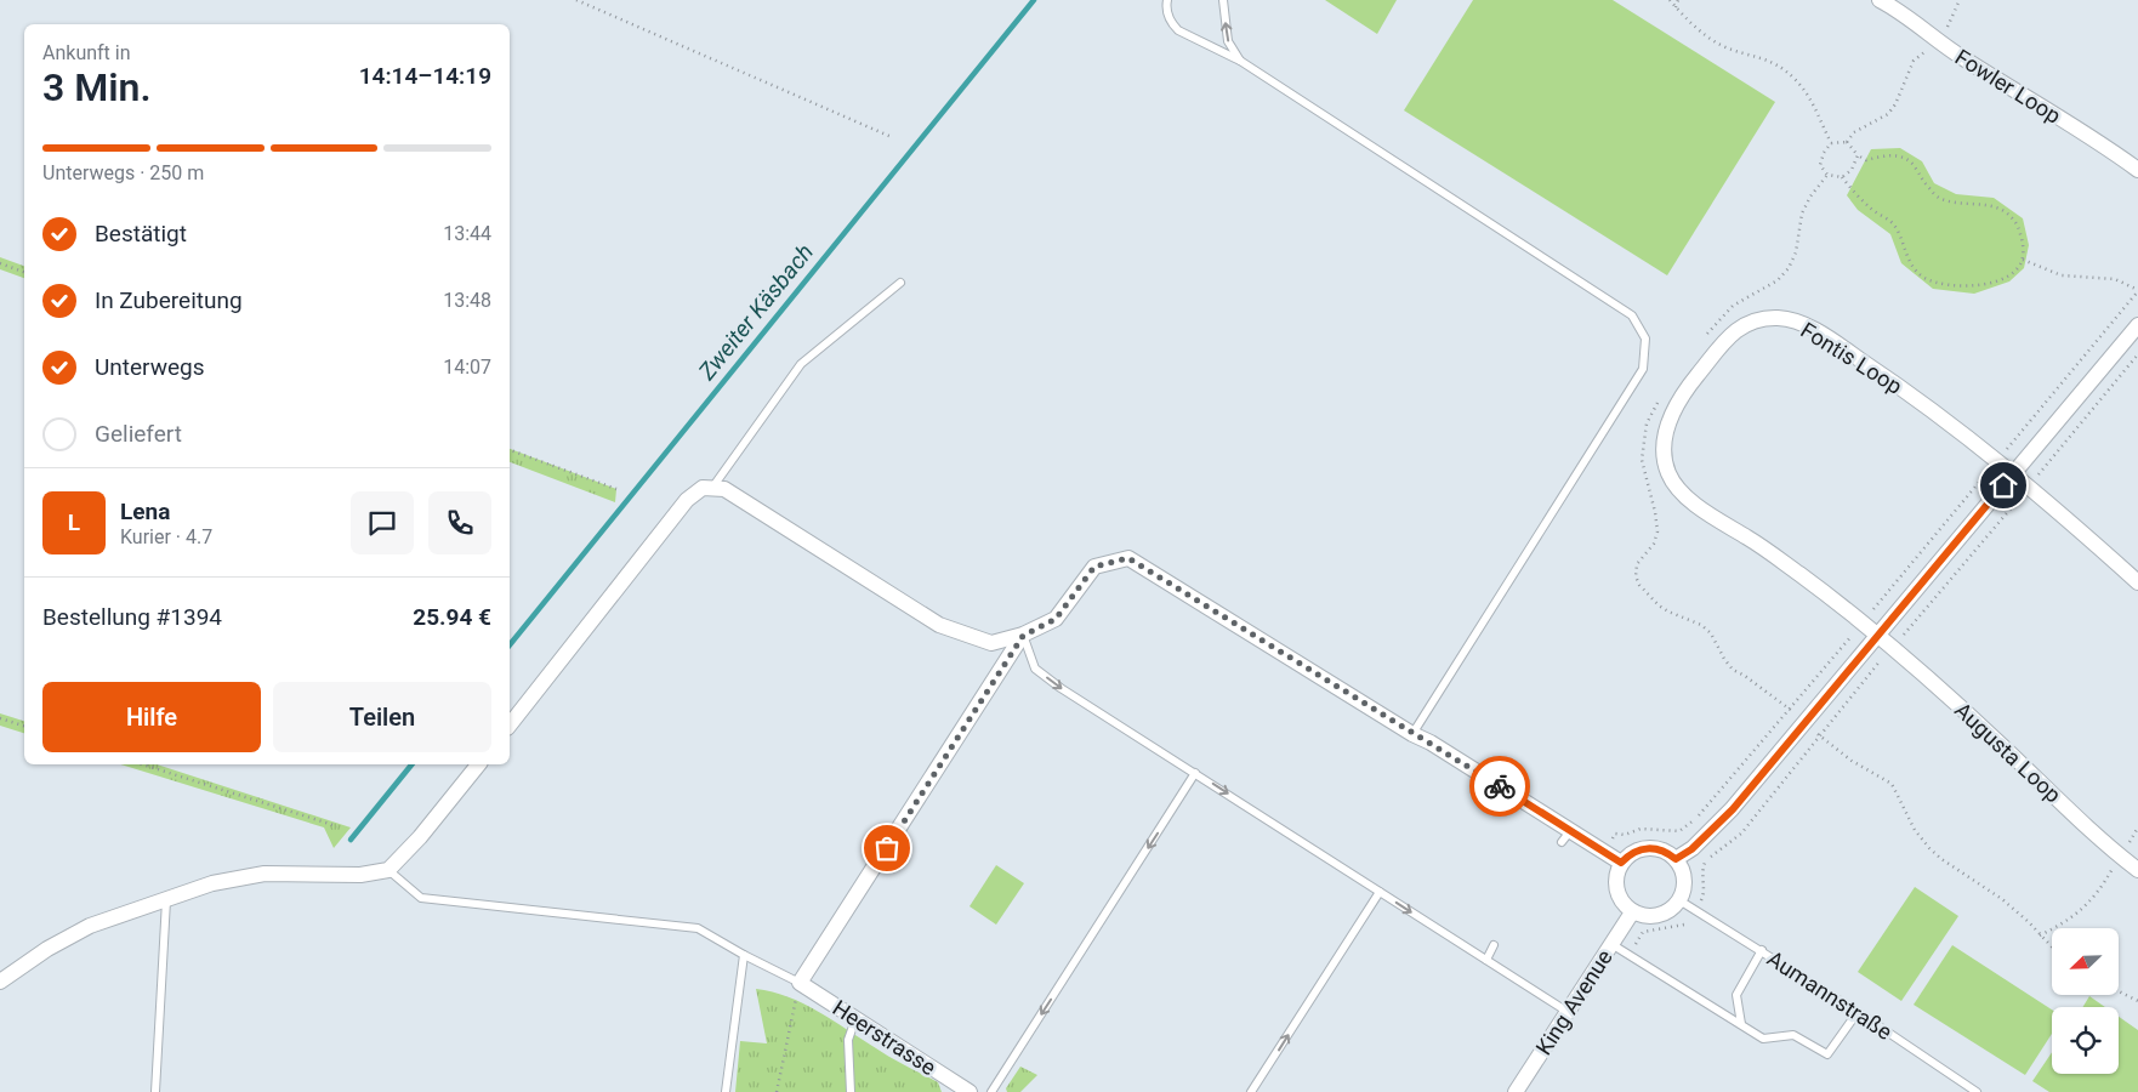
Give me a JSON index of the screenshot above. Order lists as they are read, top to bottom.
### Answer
{
  "streets": {
    "street": [
      "Fowler Loop",
      "Fontis Loop",
      "Augusta Loop",
      "King Avenue",
      "Heerstrasse"
    ],
    "lane": ["Aumannstraße"]
  },
  "crossings": [
    ["Fontis Loop", "Augusta Loop"],
    ["Aumannstraße", "King Avenue"]
  ],
  "water": ["Zweiter Käsbach"],
  "north": "bottom left",
  "page": {
    "heading": ["3 Min.", "Ankunft in", "14:14–14:19"],
    "panel": [
      "Lena",
      "Kurier · 4.7",
      "Bestellung #1394",
      "25.94 €"
    ],
    "bar": "Unterwegs · 250 m",
    "list": [
      ["Bestätigt", "13:44"],
      ["In Zubereitung", "13:48"],
      ["Unterwegs", "14:07"],
      "Geliefert"
    ],
    "round": "L",
    "buttons": ["Hilfe", "Teilen"]
  }
}
